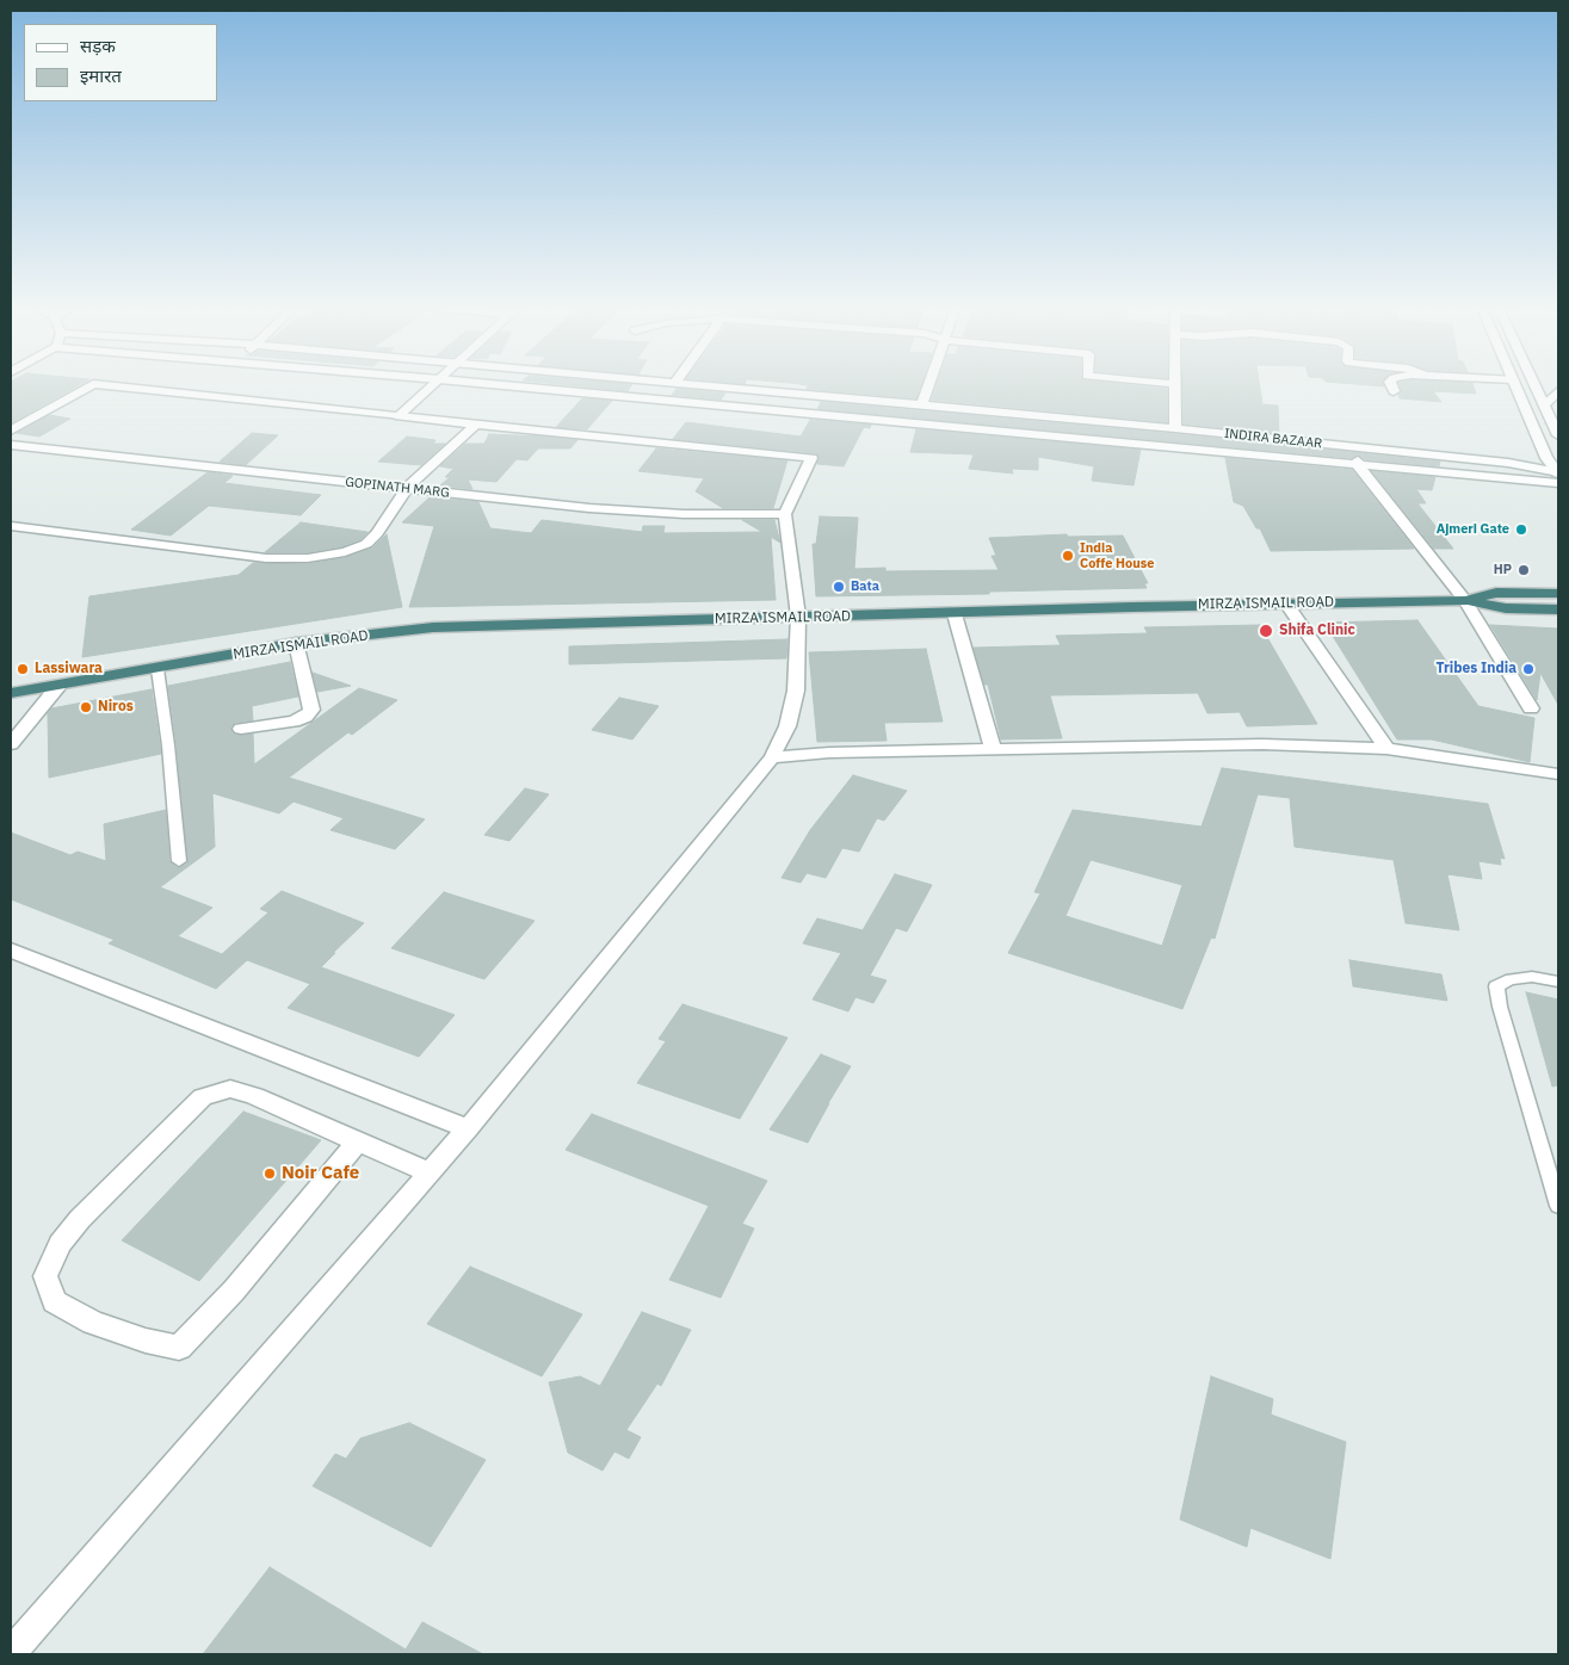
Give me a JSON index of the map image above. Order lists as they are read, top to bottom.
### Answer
{
  "streets": {
    "highway": ["MIRZA ISMAIL ROAD"],
    "street": ["INDIRA BAZAAR", "GOPINATH MARG"]
  },
  "places": [
    "Ajmeri Gate",
    "India Coffe House",
    "HP",
    "Bata",
    "Shifa Clinic",
    "Lassiwara",
    "Tribes India",
    "Niros",
    "Noir Cafe"
  ],
  "legend": ["सड़क", "इमारत"]
}
